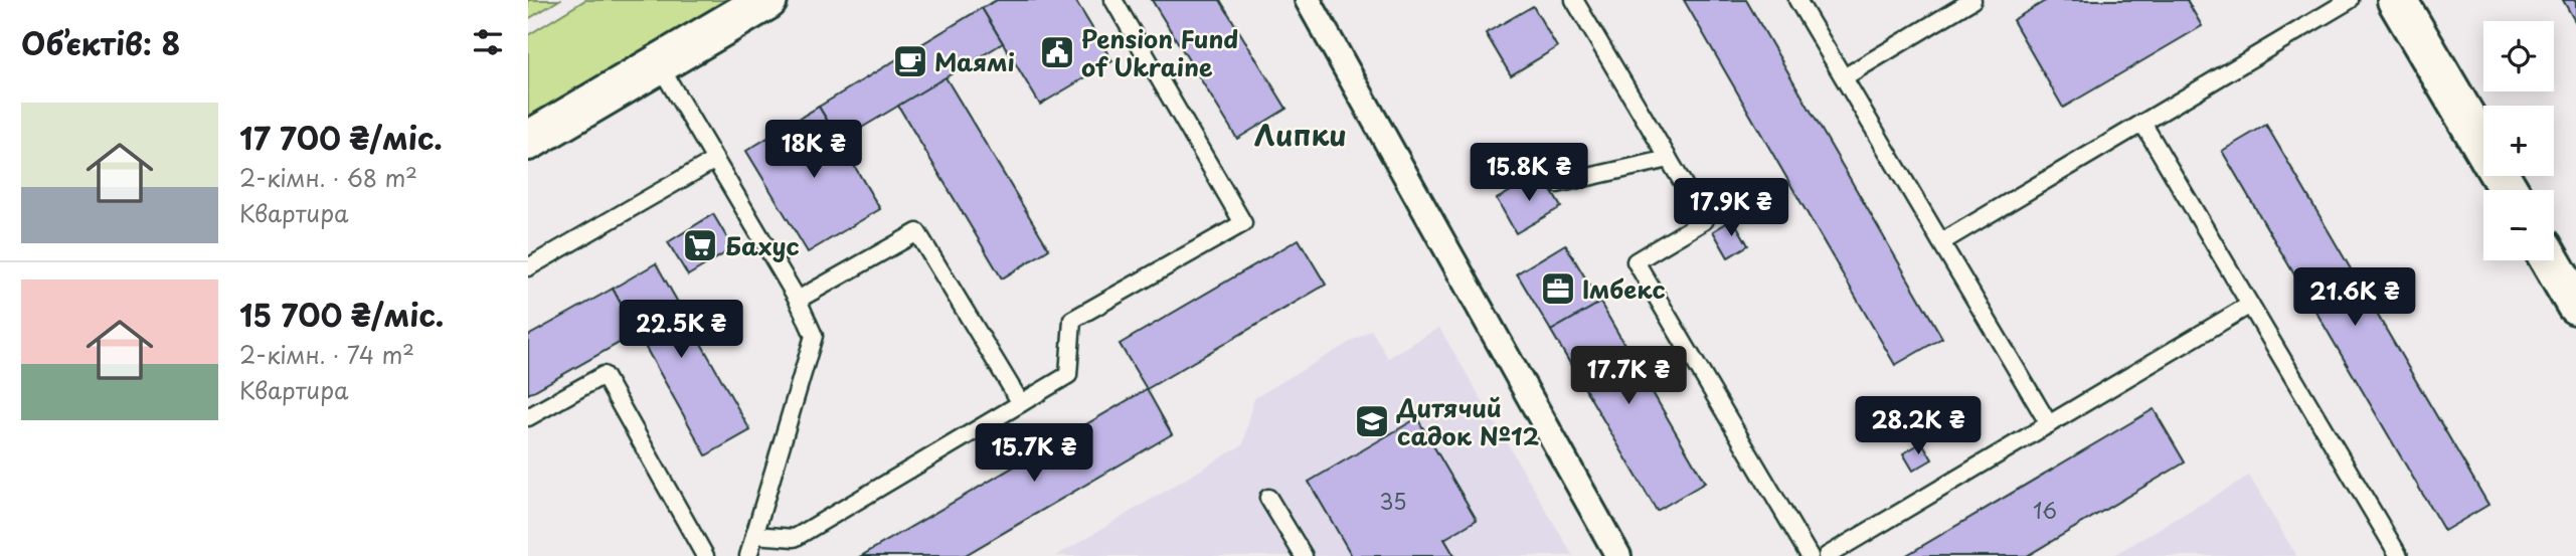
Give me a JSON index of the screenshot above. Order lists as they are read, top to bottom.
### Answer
{
  "districts": ["Липки"],
  "places": {
    "public building": ["Pension Fund of Ukraine"],
    "cafe": ["Маямі"],
    "supermarket": ["Бахус"],
    "office": ["Імбекс"],
    "school or university": ["Дитячий садок №12"]
  },
  "house_numbers": ["35", "16"],
  "page": {
    "heading": "Об’єктів: 8",
    "map_buttons": ["+", "−"],
    "list": [
      {
        "name": "17 700 ₴/міс.",
        "note": "2-кімн. · 68 m² · Квартира"
      },
      {
        "name": "15 700 ₴/міс.",
        "note": "2-кімн. · 74 m² · Квартира"
      }
    ],
    "price": [
      "18K ₴",
      "15.8K ₴",
      "17.9K ₴",
      "21.6K ₴",
      "22.5K ₴",
      "17.7K ₴",
      "28.2K ₴",
      "15.7K ₴"
    ]
  }
}
